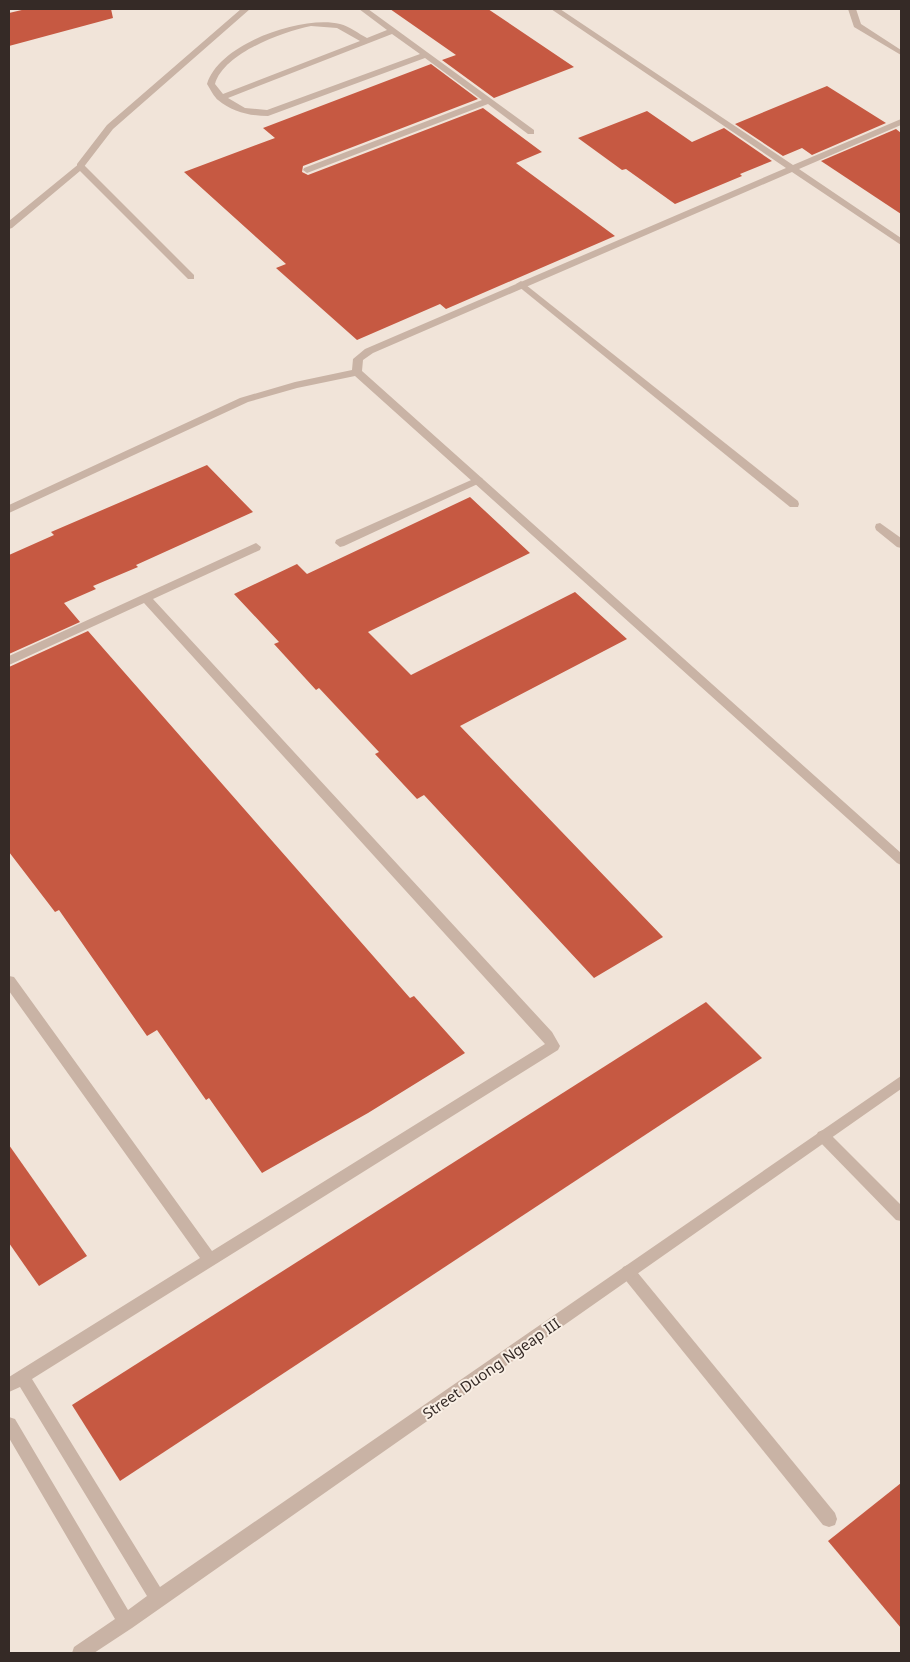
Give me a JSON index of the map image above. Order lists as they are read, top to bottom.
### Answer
{
  "streets": {
    "street": ["Street Duong Ngeap III"]
  }
}
